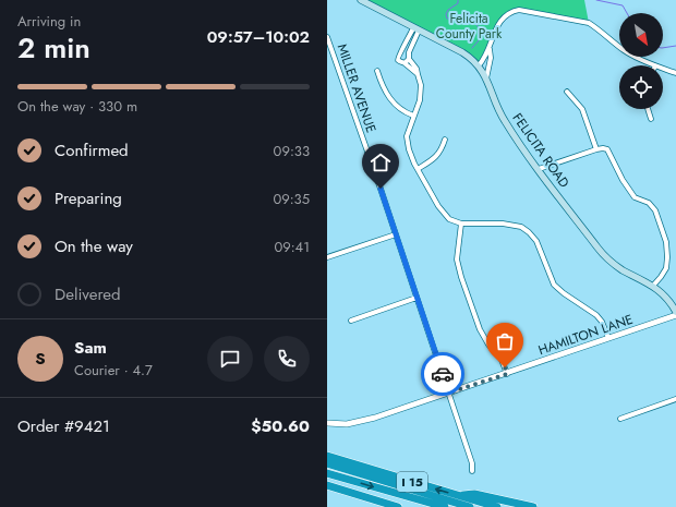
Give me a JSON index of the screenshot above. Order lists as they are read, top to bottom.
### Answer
{
  "streets": {
    "highway": ["I 15"],
    "main road": ["FELICITA ROAD"],
    "street": ["MILLER AVENUE", "HAMILTON LANE"]
  },
  "crossings": [
    ["MILLER AVENUE", "HAMILTON LANE"]
  ],
  "parks": ["Felicita County Park"],
  "north": "bottom right",
  "page": {
    "heading": ["2 min", "Arriving in", "09:57–10:02"],
    "panel": [
      "Sam",
      "Courier · 4.7",
      "Order #9421",
      "$50.60"
    ],
    "bar": "On the way · 330 m",
    "list": [
      ["Confirmed", "09:33"],
      ["Preparing", "09:35"],
      ["On the way", "09:41"],
      "Delivered"
    ],
    "round": "S"
  }
}
